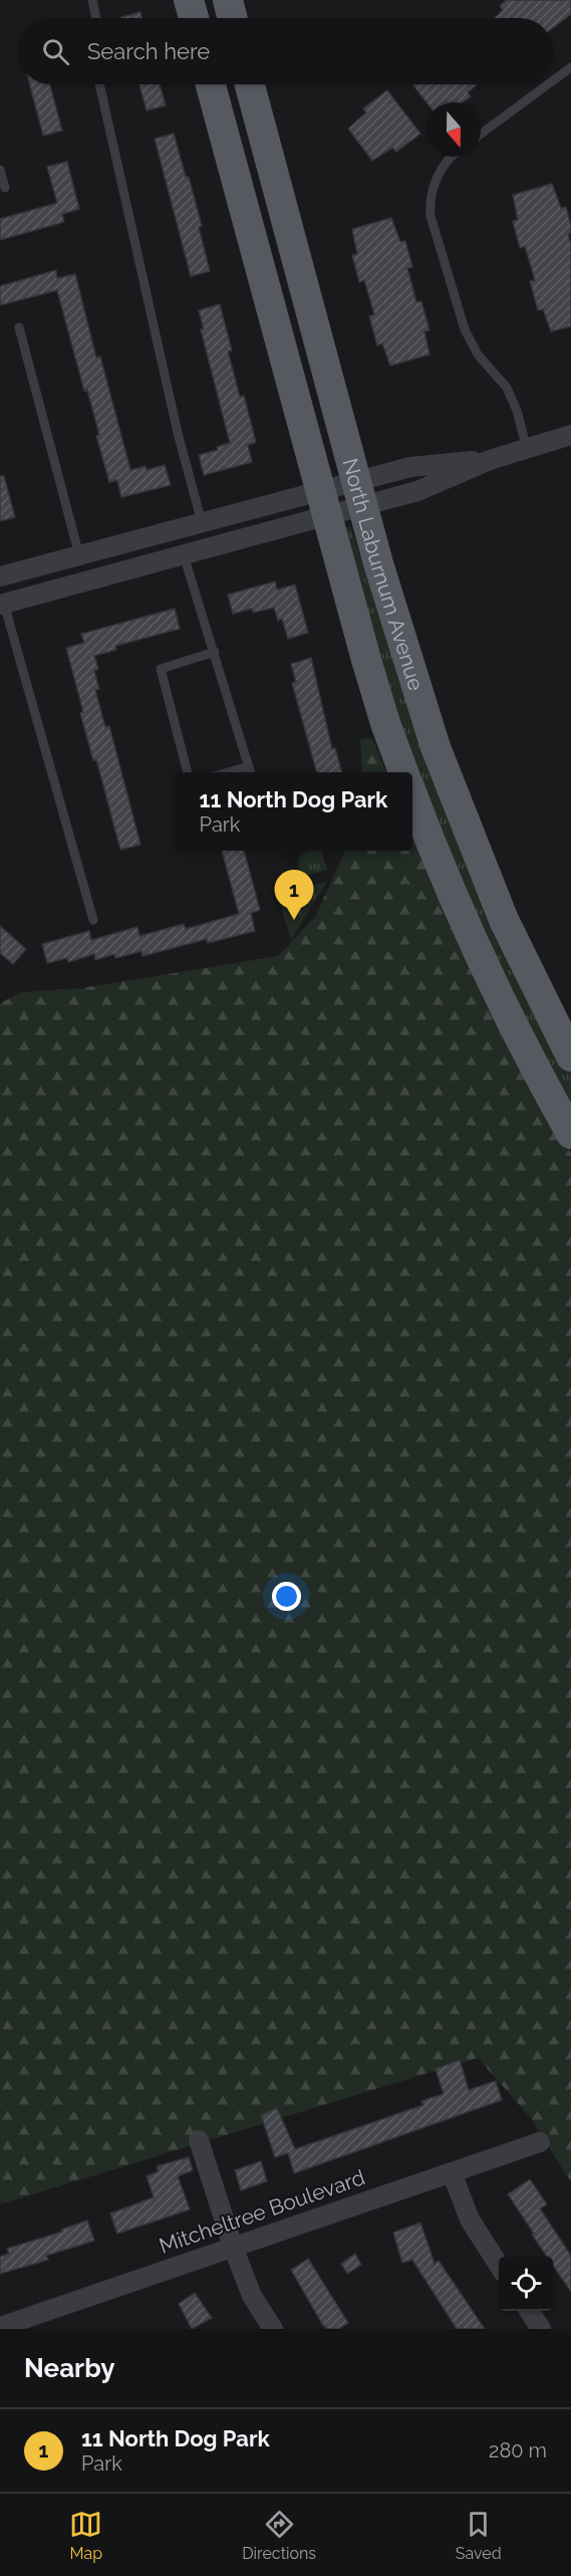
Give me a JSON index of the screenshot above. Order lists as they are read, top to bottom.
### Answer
{
  "streets": {
    "main road": ["North Laburnum Avenue"],
    "street": ["Mitcheltree Boulevard"]
  },
  "north": "bottom",
  "page": {
    "search": "Search here",
    "popup": ["11 North Dog Park", "Park"],
    "pins": "1",
    "heading": "Nearby",
    "list": [
      {
        "mark": "1",
        "name": "11 North Dog Park",
        "note": "Park",
        "value": "280 m"
      }
    ],
    "nav": ["Map", "Directions", "Saved"]
  }
}
